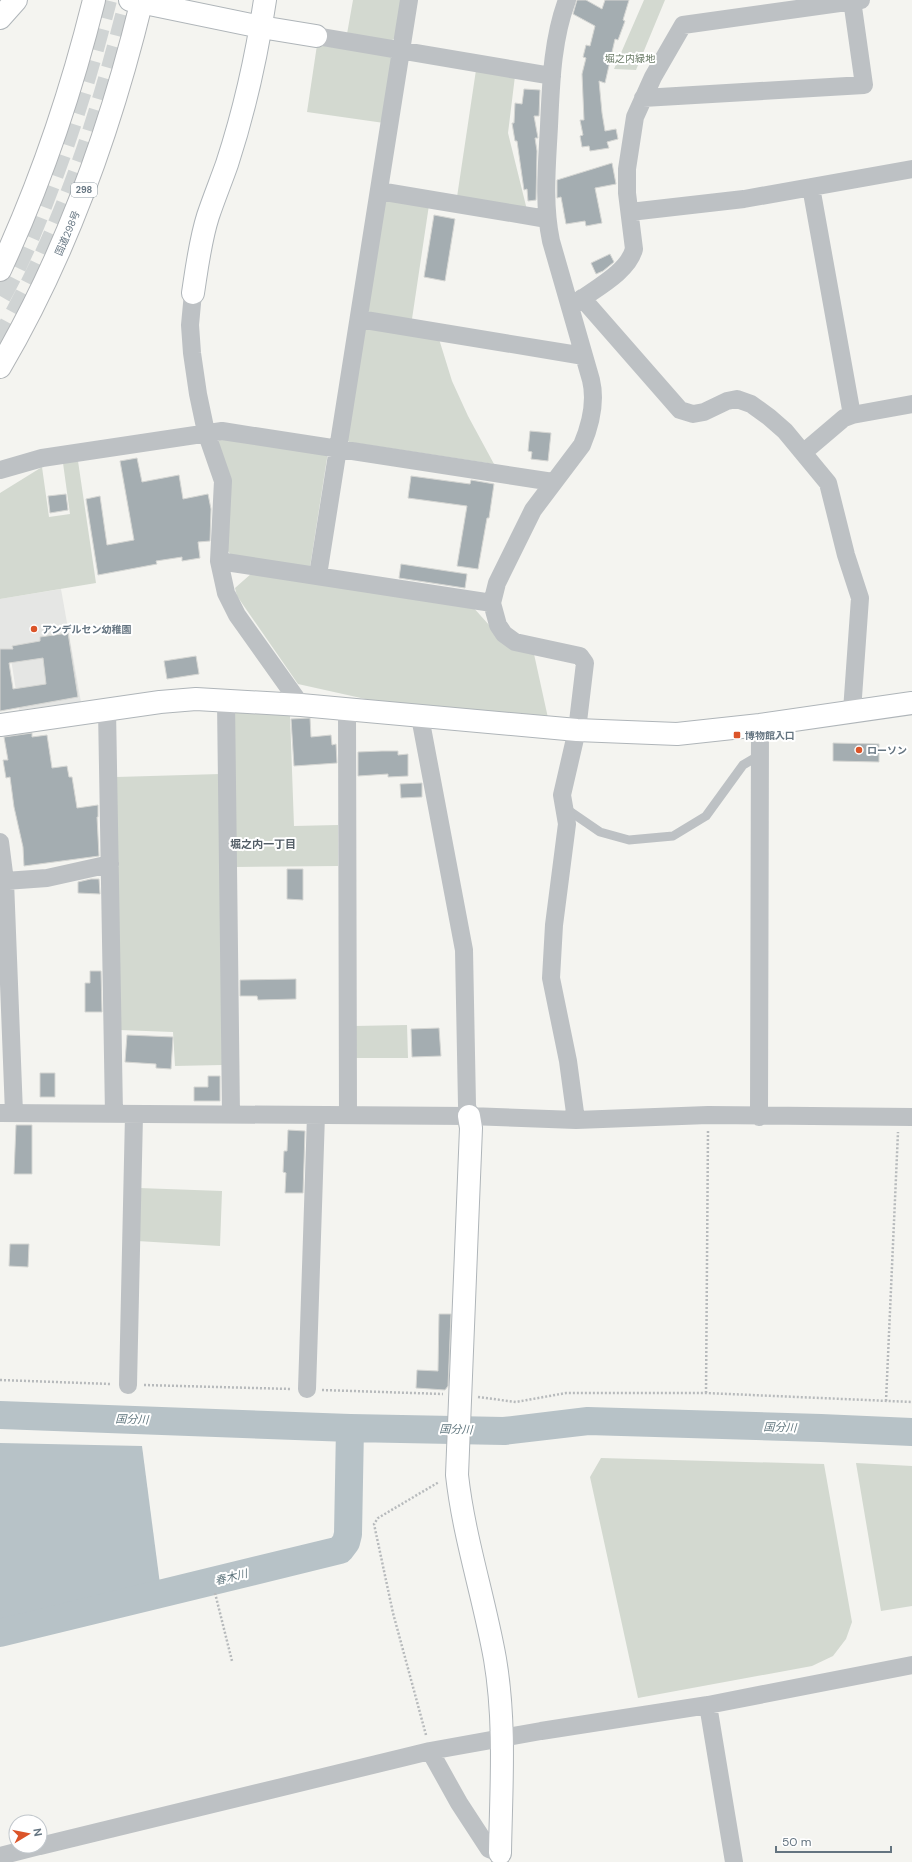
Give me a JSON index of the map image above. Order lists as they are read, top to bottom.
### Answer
{
  "streets": {
    "main road": ["298", "国道298号"]
  },
  "districts": ["堀之内一丁目"],
  "water": ["国分川", "春木川"],
  "parks": ["堀之内緑地"],
  "places": {
    "other": ["アンデルセン幼稚園", "ローソン"],
    "transit": ["博物館入口"]
  },
  "scale_bar": "50 m",
  "north": "right"
}
